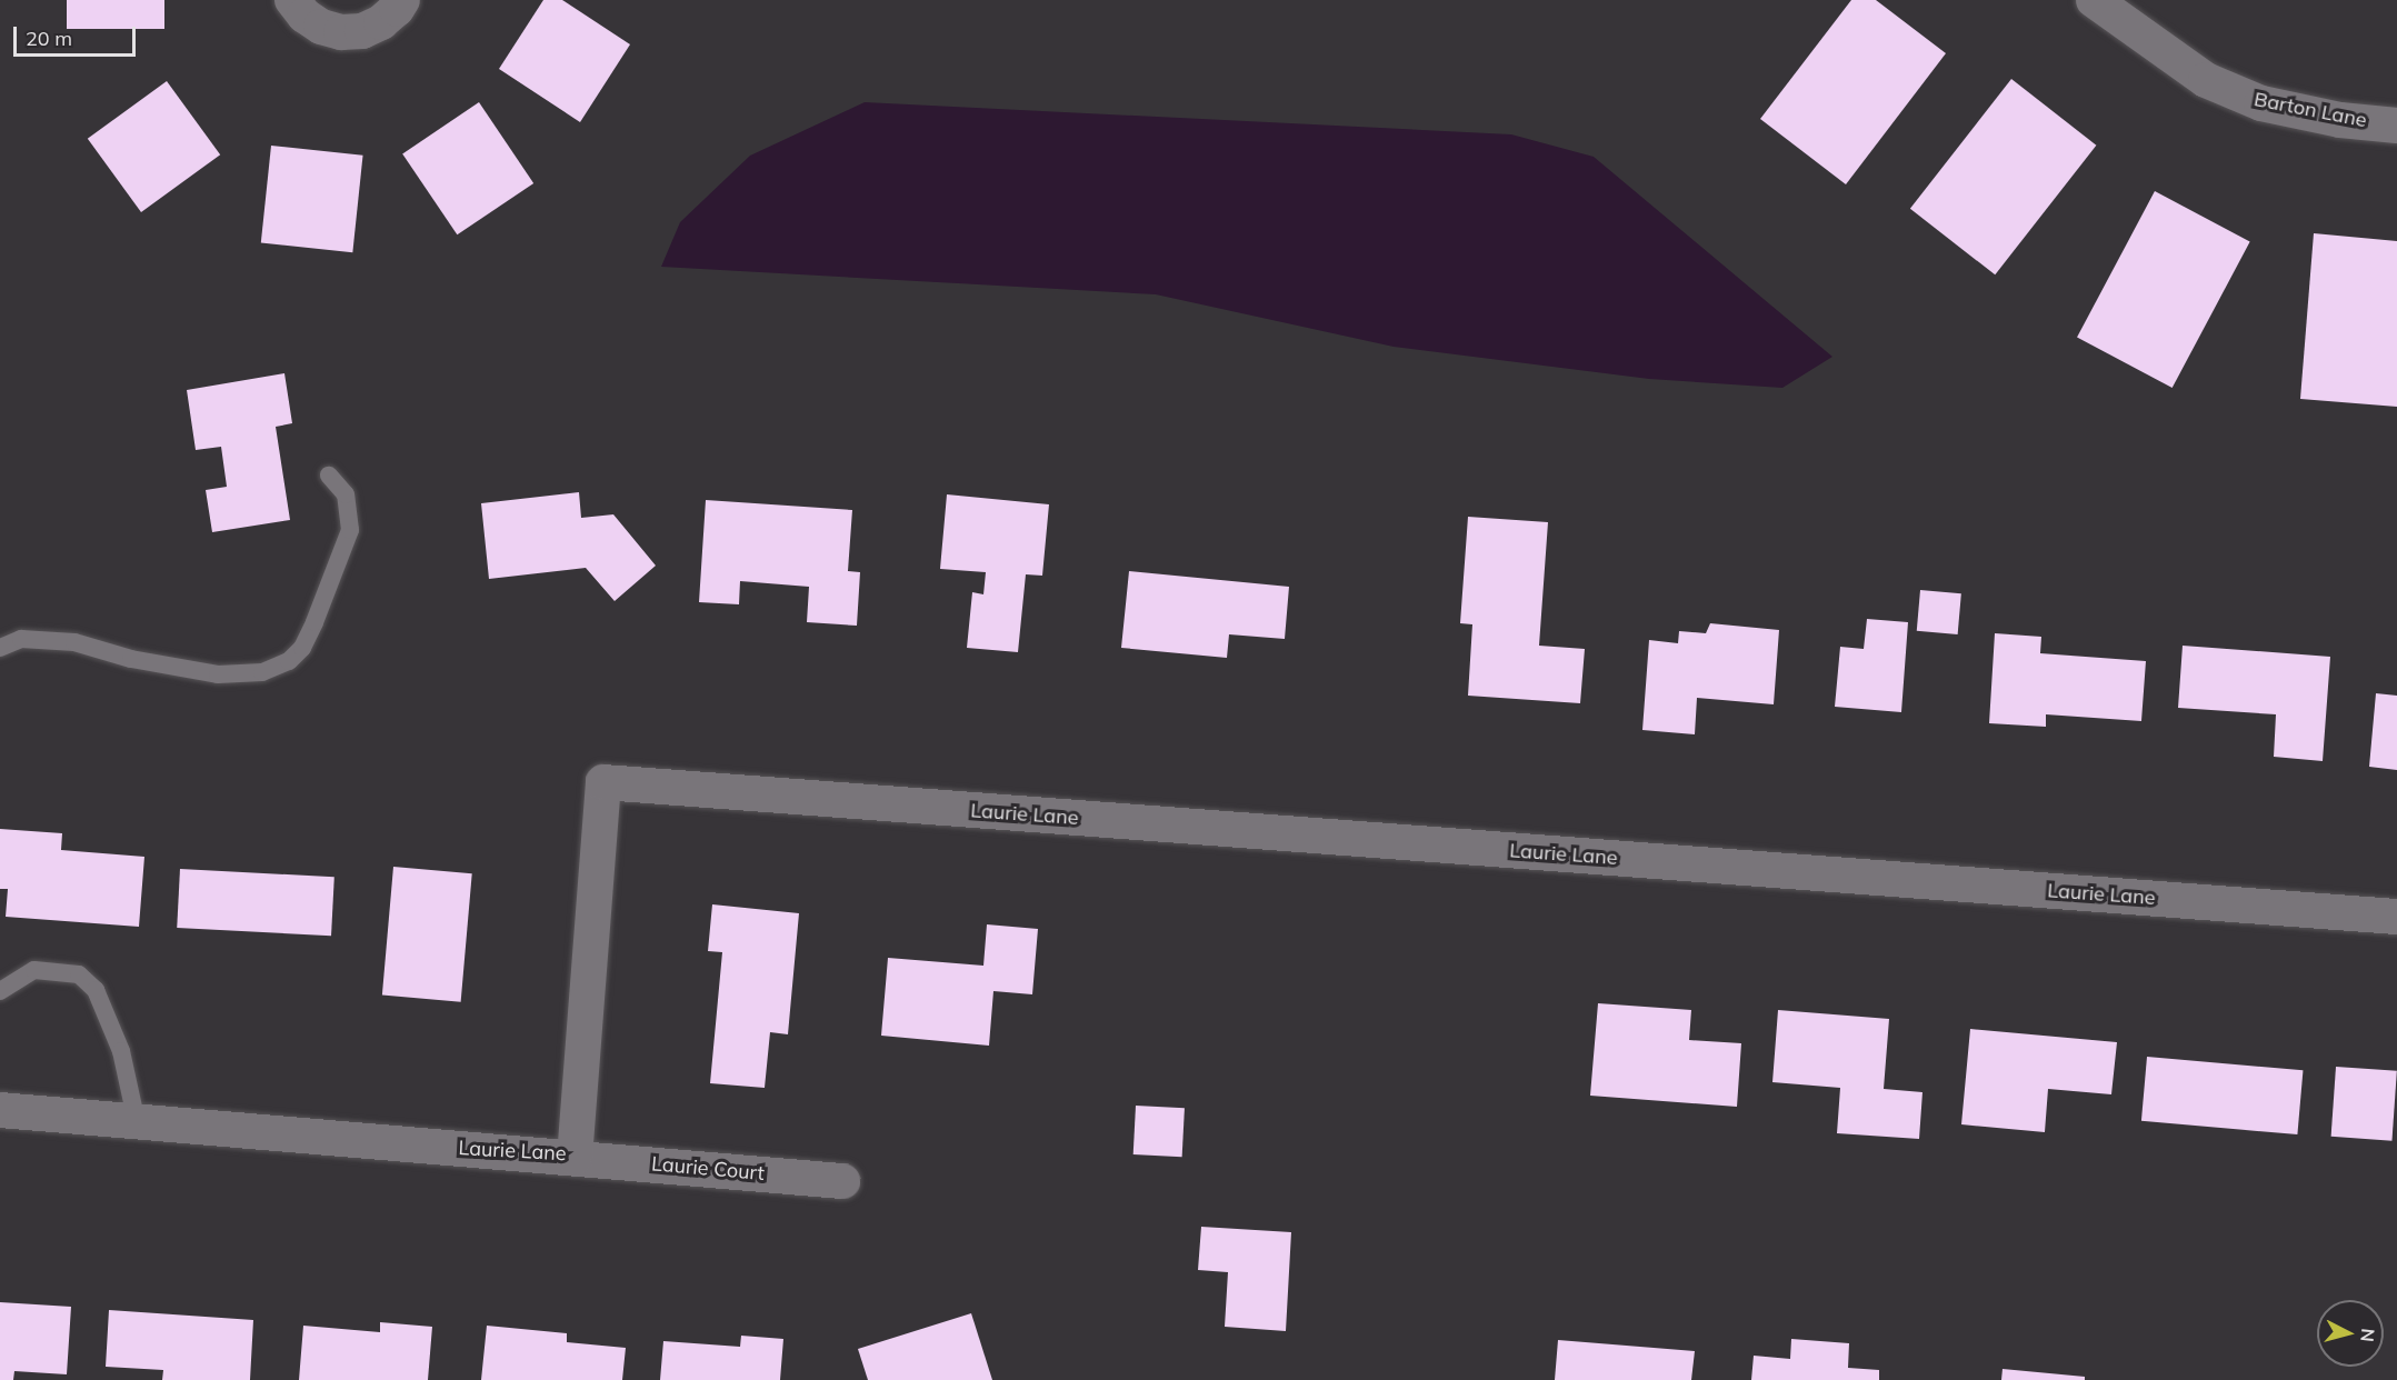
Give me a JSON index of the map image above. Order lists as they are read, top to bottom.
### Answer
{
  "streets": {
    "street": ["Barton Lane", "Laurie Lane", "Laurie Court"]
  },
  "crossings": [
    ["Laurie Lane", "Laurie Court"]
  ],
  "scale_bar": "20 m",
  "north": "right"
}
